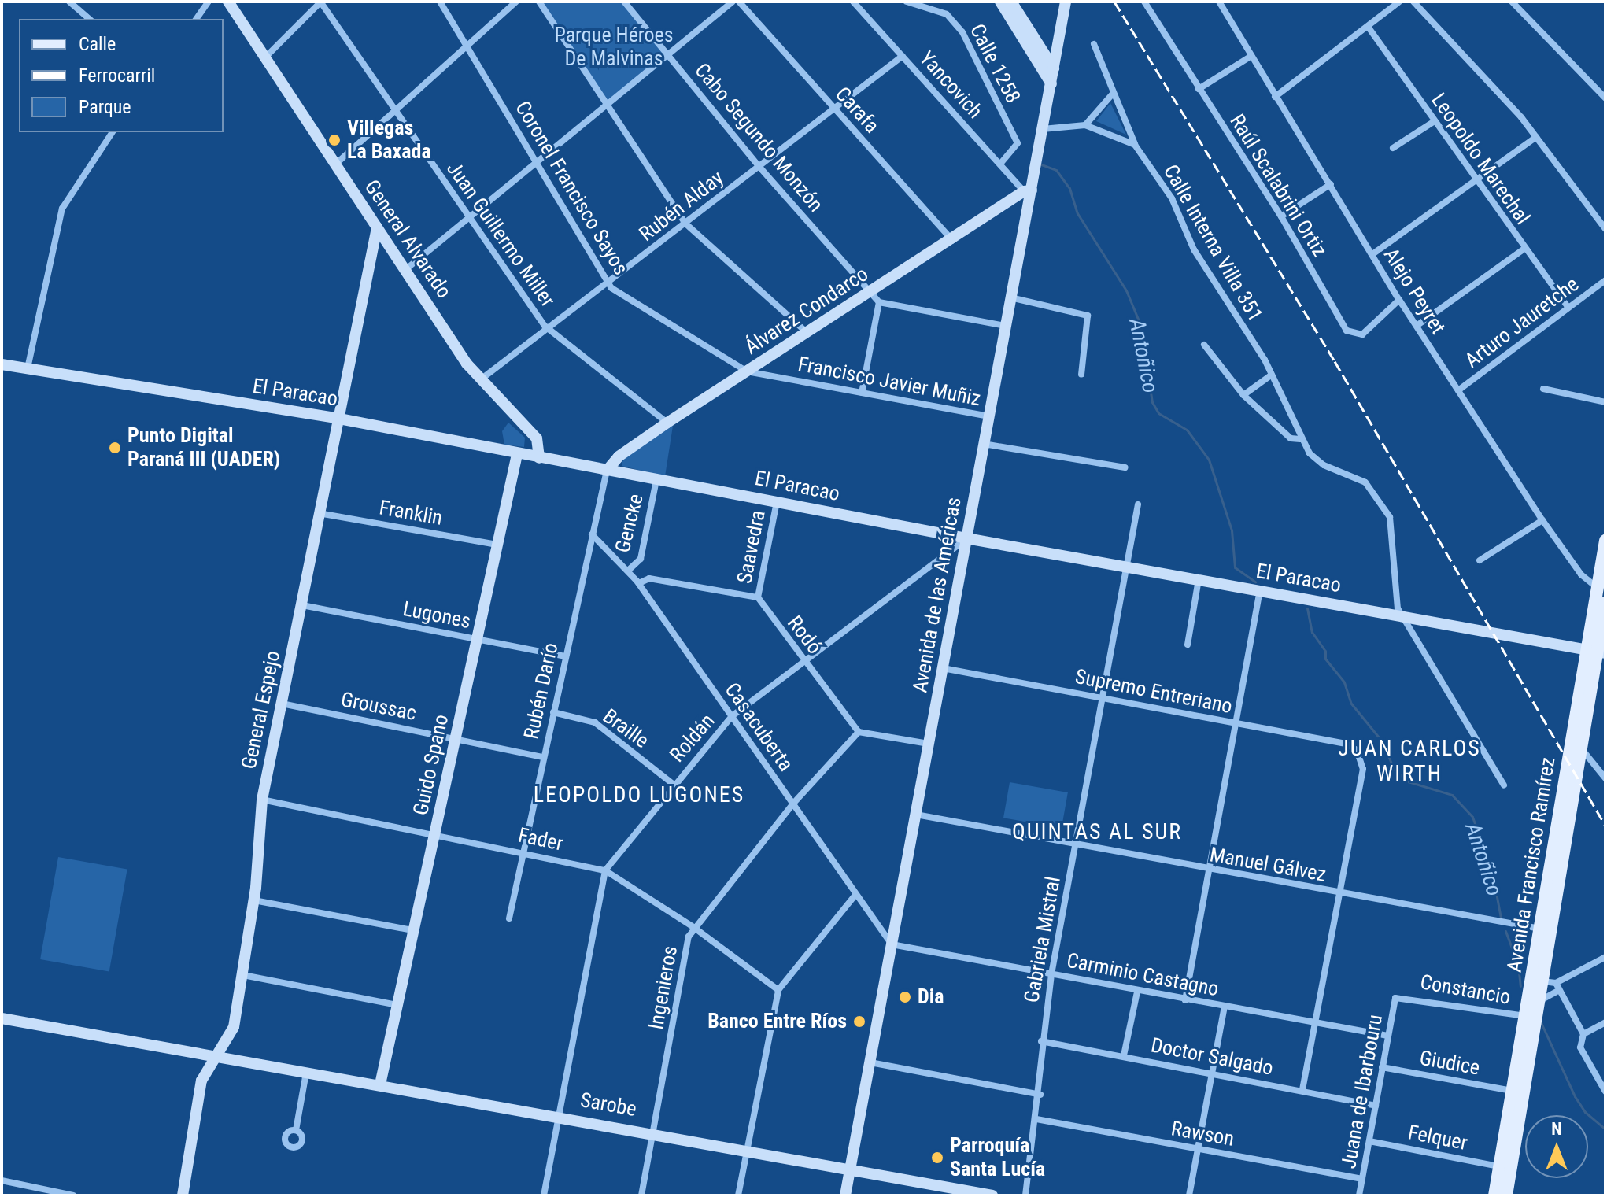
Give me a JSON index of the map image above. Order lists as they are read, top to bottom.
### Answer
{
  "streets": {
    "main road": [
      "General Alvarado",
      "Álvarez Condarco",
      "El Paracao",
      "Avenida de las Américas",
      "General Espejo",
      "Guido Spano",
      "Avenida Francisco Ramírez",
      "Sarobe"
    ],
    "street": [
      "Calle 1258",
      "Yancovich",
      "Carafa",
      "Cabo Segundo Monzón",
      "Leopoldo Marechal",
      "Raúl Scalabrini Ortiz",
      "Coronel Francisco Sayos",
      "Rubén Alday",
      "Juan Guillermo Miller",
      "Calle Interna Villa 351",
      "Alejo Peyret",
      "Arturo Jauretche",
      "Francisco Javier Muñiz",
      "Franklin",
      "Gencke",
      "Saavedra",
      "Lugones",
      "Rodó",
      "Rubén Darío",
      "Supremo Entreriano",
      "Groussac",
      "Casacuberta",
      "Braille",
      "Roldán",
      "Fader",
      "Manuel Gálvez",
      "Gabriela Mistral",
      "Carminio Castagno",
      "Ingenieros",
      "Constancio",
      "Doctor Salgado",
      "Giudice",
      "Juana de Ibarbouru",
      "Rawson",
      "Felquer"
    ]
  },
  "crossings": [
    ["Calle 1258", "Yancovich"],
    ["Yancovich", "Rubén Alday"],
    ["Yancovich", "Álvarez Condarco"],
    ["Yancovich", "Avenida de las Américas"],
    ["Carafa", "Rubén Alday"],
    ["Carafa", "Álvarez Condarco"],
    ["Cabo Segundo Monzón", "Rubén Alday"],
    ["Cabo Segundo Monzón", "Álvarez Condarco"],
    ["Leopoldo Marechal", "Arturo Jauretche"],
    ["Raúl Scalabrini Ortiz", "Alejo Peyret"],
    ["Coronel Francisco Sayos", "Rubén Alday"],
    ["Coronel Francisco Sayos", "Álvarez Condarco"],
    ["Coronel Francisco Sayos", "Francisco Javier Muñiz"],
    ["Rubén Alday", "Juan Guillermo Miller"],
    ["Rubén Alday", "General Alvarado"],
    ["Juan Guillermo Miller", "Álvarez Condarco"],
    ["General Alvarado", "El Paracao"],
    ["General Alvarado", "General Espejo"],
    ["Calle Interna Villa 351", "El Paracao"],
    ["Alejo Peyret", "Arturo Jauretche"],
    ["Alejo Peyret", "Avenida Francisco Ramírez"],
    ["Álvarez Condarco", "Francisco Javier Muñiz"],
    ["Álvarez Condarco", "El Paracao"],
    ["Álvarez Condarco", "Avenida de las Américas"],
    ["Álvarez Condarco", "Rubén Darío"],
    ["Francisco Javier Muñiz", "Avenida de las Américas"],
    ["El Paracao", "Gencke"],
    ["El Paracao", "Saavedra"],
    ["El Paracao", "Avenida de las Américas"],
    ["El Paracao", "Rubén Darío"],
    ["El Paracao", "General Espejo"],
    ["El Paracao", "Roldán"],
    ["El Paracao", "Guido Spano"],
    ["El Paracao", "Avenida Francisco Ramírez"],
    ["El Paracao", "Gabriela Mistral"],
    ["Franklin", "General Espejo"],
    ["Franklin", "Guido Spano"],
    ["Gencke", "Casacuberta"],
    ["Saavedra", "Rodó"],
    ["Avenida de las Américas", "Supremo Entreriano"],
    ["Avenida de las Américas", "Casacuberta"],
    ["Avenida de las Américas", "Roldán"],
    ["Avenida de las Américas", "Manuel Gálvez"],
    ["Avenida de las Américas", "Carminio Castagno"],
    ["Avenida de las Américas", "Sarobe"],
    ["Lugones", "Rubén Darío"],
    ["Lugones", "General Espejo"],
    ["Lugones", "Guido Spano"],
    ["Rodó", "Roldán"],
    ["Rodó", "Ingenieros"],
    ["Rubén Darío", "Groussac"],
    ["Rubén Darío", "Casacuberta"],
    ["Rubén Darío", "Braille"],
    ["Rubén Darío", "Fader"],
    ["Supremo Entreriano", "Manuel Gálvez"],
    ["Supremo Entreriano", "Gabriela Mistral"],
    ["Groussac", "General Espejo"],
    ["Groussac", "Guido Spano"],
    ["General Espejo", "Fader"],
    ["General Espejo", "Sarobe"],
    ["Casacuberta", "Roldán"],
    ["Casacuberta", "Carminio Castagno"],
    ["Casacuberta", "Ingenieros"],
    ["Braille", "Roldán"],
    ["Roldán", "Fader"],
    ["Roldán", "Sarobe"],
    ["Guido Spano", "Fader"],
    ["Guido Spano", "Sarobe"],
    ["Fader", "Ingenieros"],
    ["Manuel Gálvez", "Avenida Francisco Ramírez"],
    ["Manuel Gálvez", "Gabriela Mistral"],
    ["Avenida Francisco Ramírez", "Constancio"],
    ["Avenida Francisco Ramírez", "Giudice"],
    ["Avenida Francisco Ramírez", "Felquer"],
    ["Gabriela Mistral", "Carminio Castagno"],
    ["Gabriela Mistral", "Doctor Salgado"],
    ["Gabriela Mistral", "Rawson"],
    ["Carminio Castagno", "Juana de Ibarbouru"],
    ["Ingenieros", "Sarobe"],
    ["Constancio", "Juana de Ibarbouru"],
    ["Doctor Salgado", "Juana de Ibarbouru"],
    ["Giudice", "Juana de Ibarbouru"],
    ["Juana de Ibarbouru", "Rawson"],
    ["Juana de Ibarbouru", "Felquer"]
  ],
  "districts": ["JUAN CARLOS WIRTH", "LEOPOLDO LUGONES", "QUINTAS AL SUR"],
  "water": ["Antoñico"],
  "parks": ["Parque Héroes De Malvinas"],
  "places": [
    "Villegas La Baxada",
    "Punto Digital Paraná III (UADER)",
    "Dia",
    "Banco Entre Ríos",
    "Parroquía Santa Lucía"
  ],
  "legend": ["Calle", "Ferrocarril", "Parque"],
  "north": "top"
}
